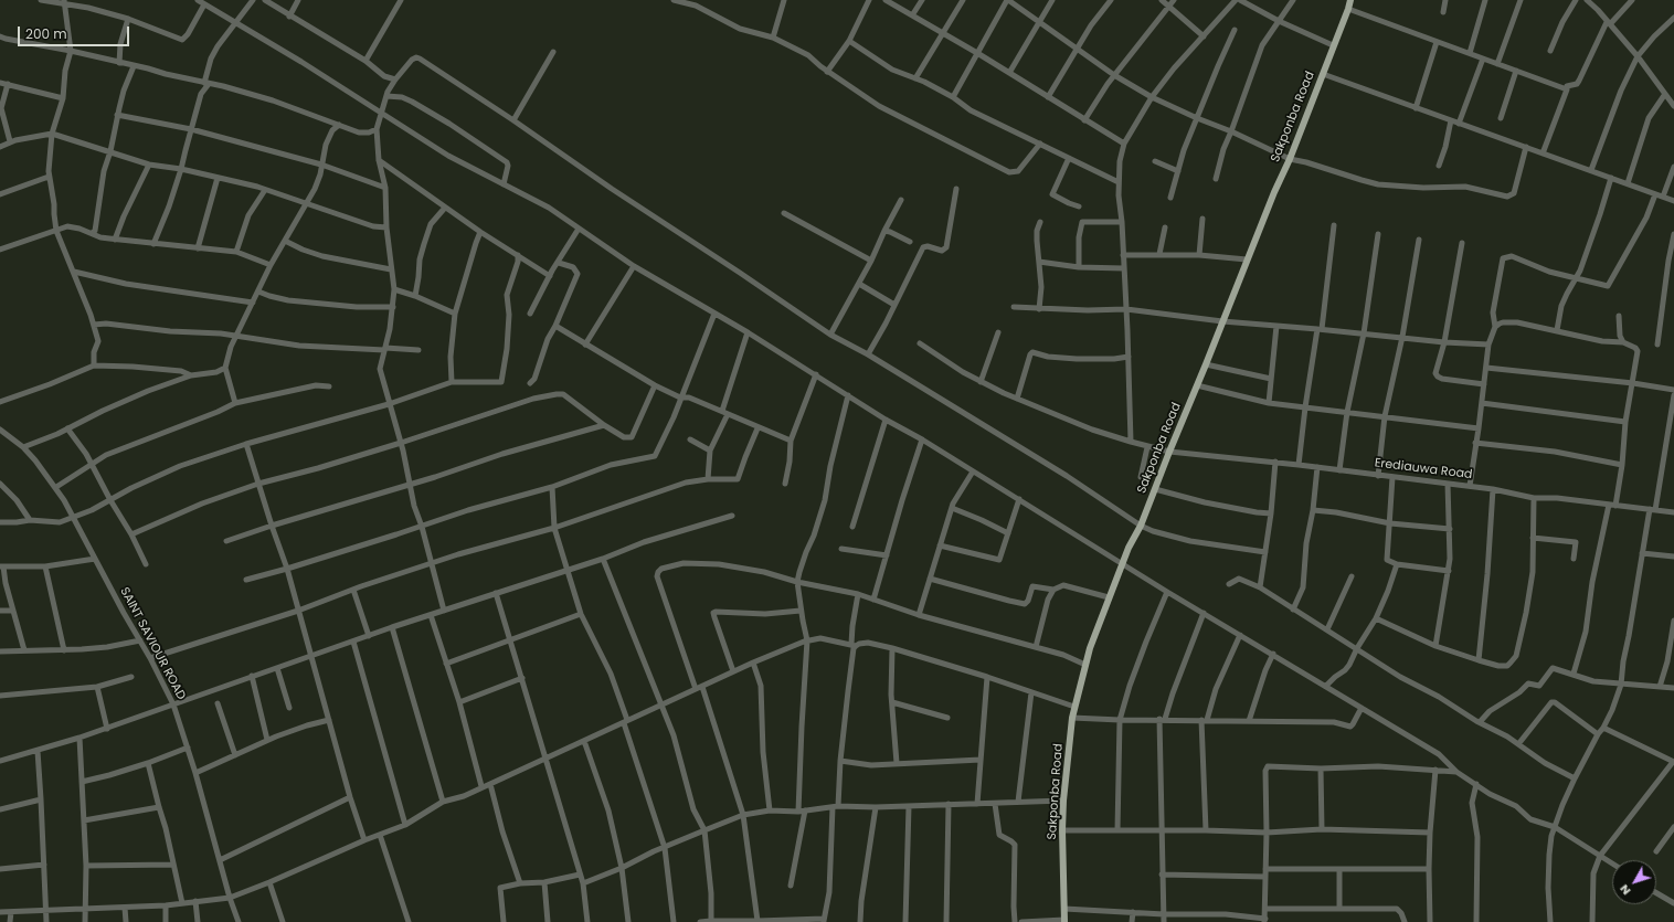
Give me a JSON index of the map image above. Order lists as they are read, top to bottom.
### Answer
{
  "streets": {
    "main road": ["Sakponba Road"],
    "street": ["Erediauwa Road", "SAINT SAVIOUR ROAD"]
  },
  "crossings": [
    ["Sakponba Road", "Erediauwa Road"]
  ],
  "scale_bar": "200 m",
  "north": "bottom left"
}
